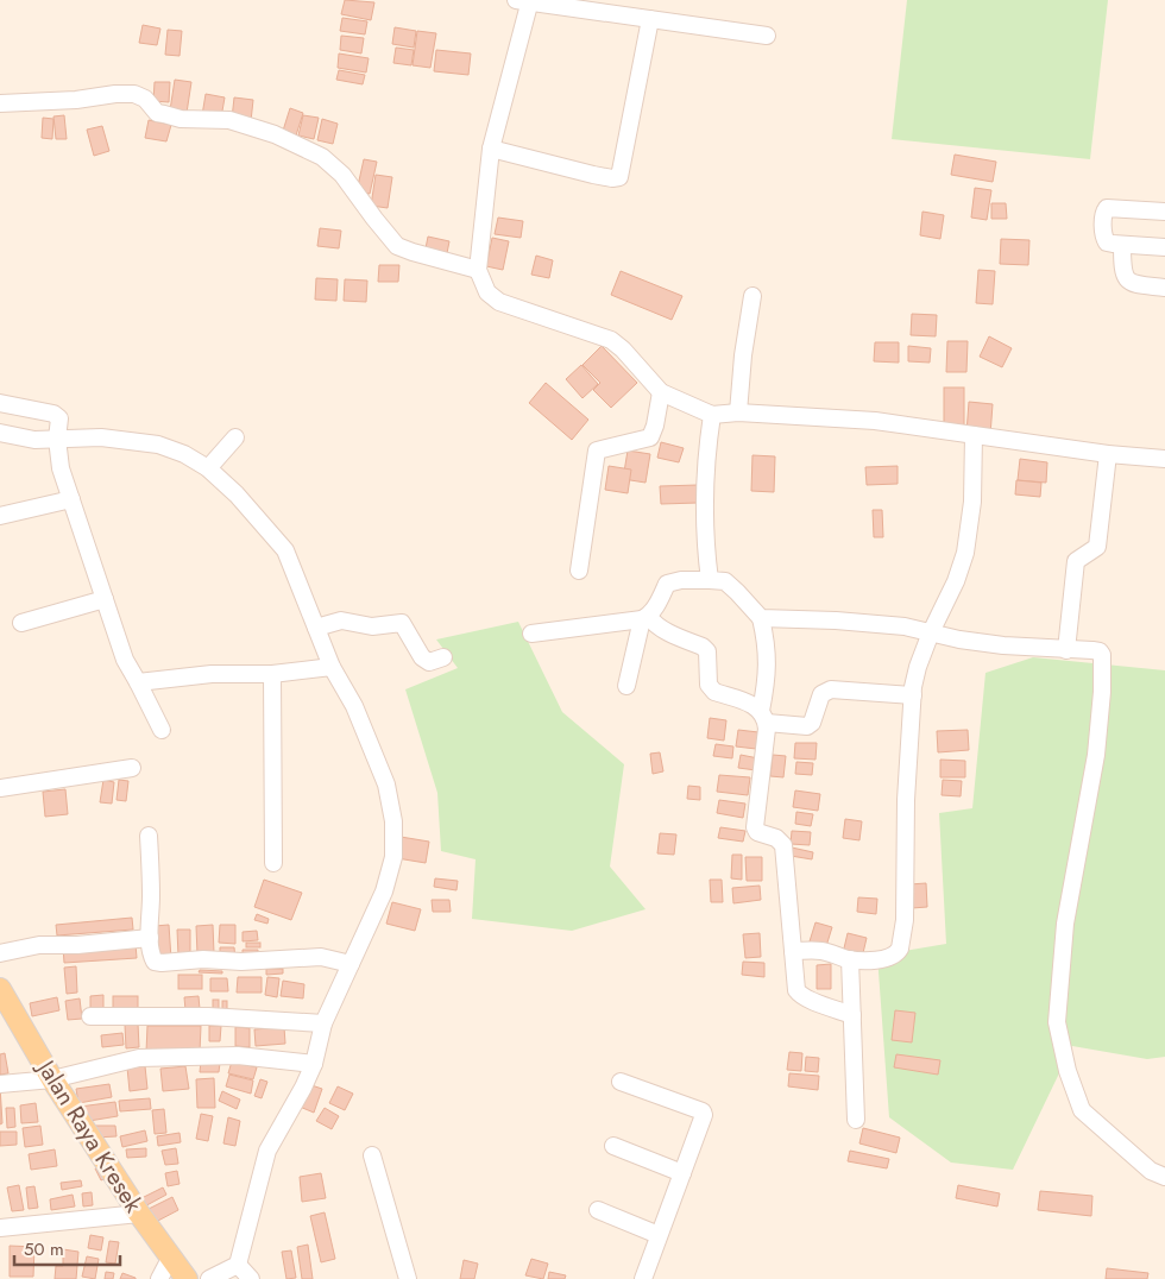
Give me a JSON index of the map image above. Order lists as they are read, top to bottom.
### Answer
{
  "streets": {
    "main road": ["Jalan Raya Kresek"]
  },
  "scale_bar": "50 m"
}
